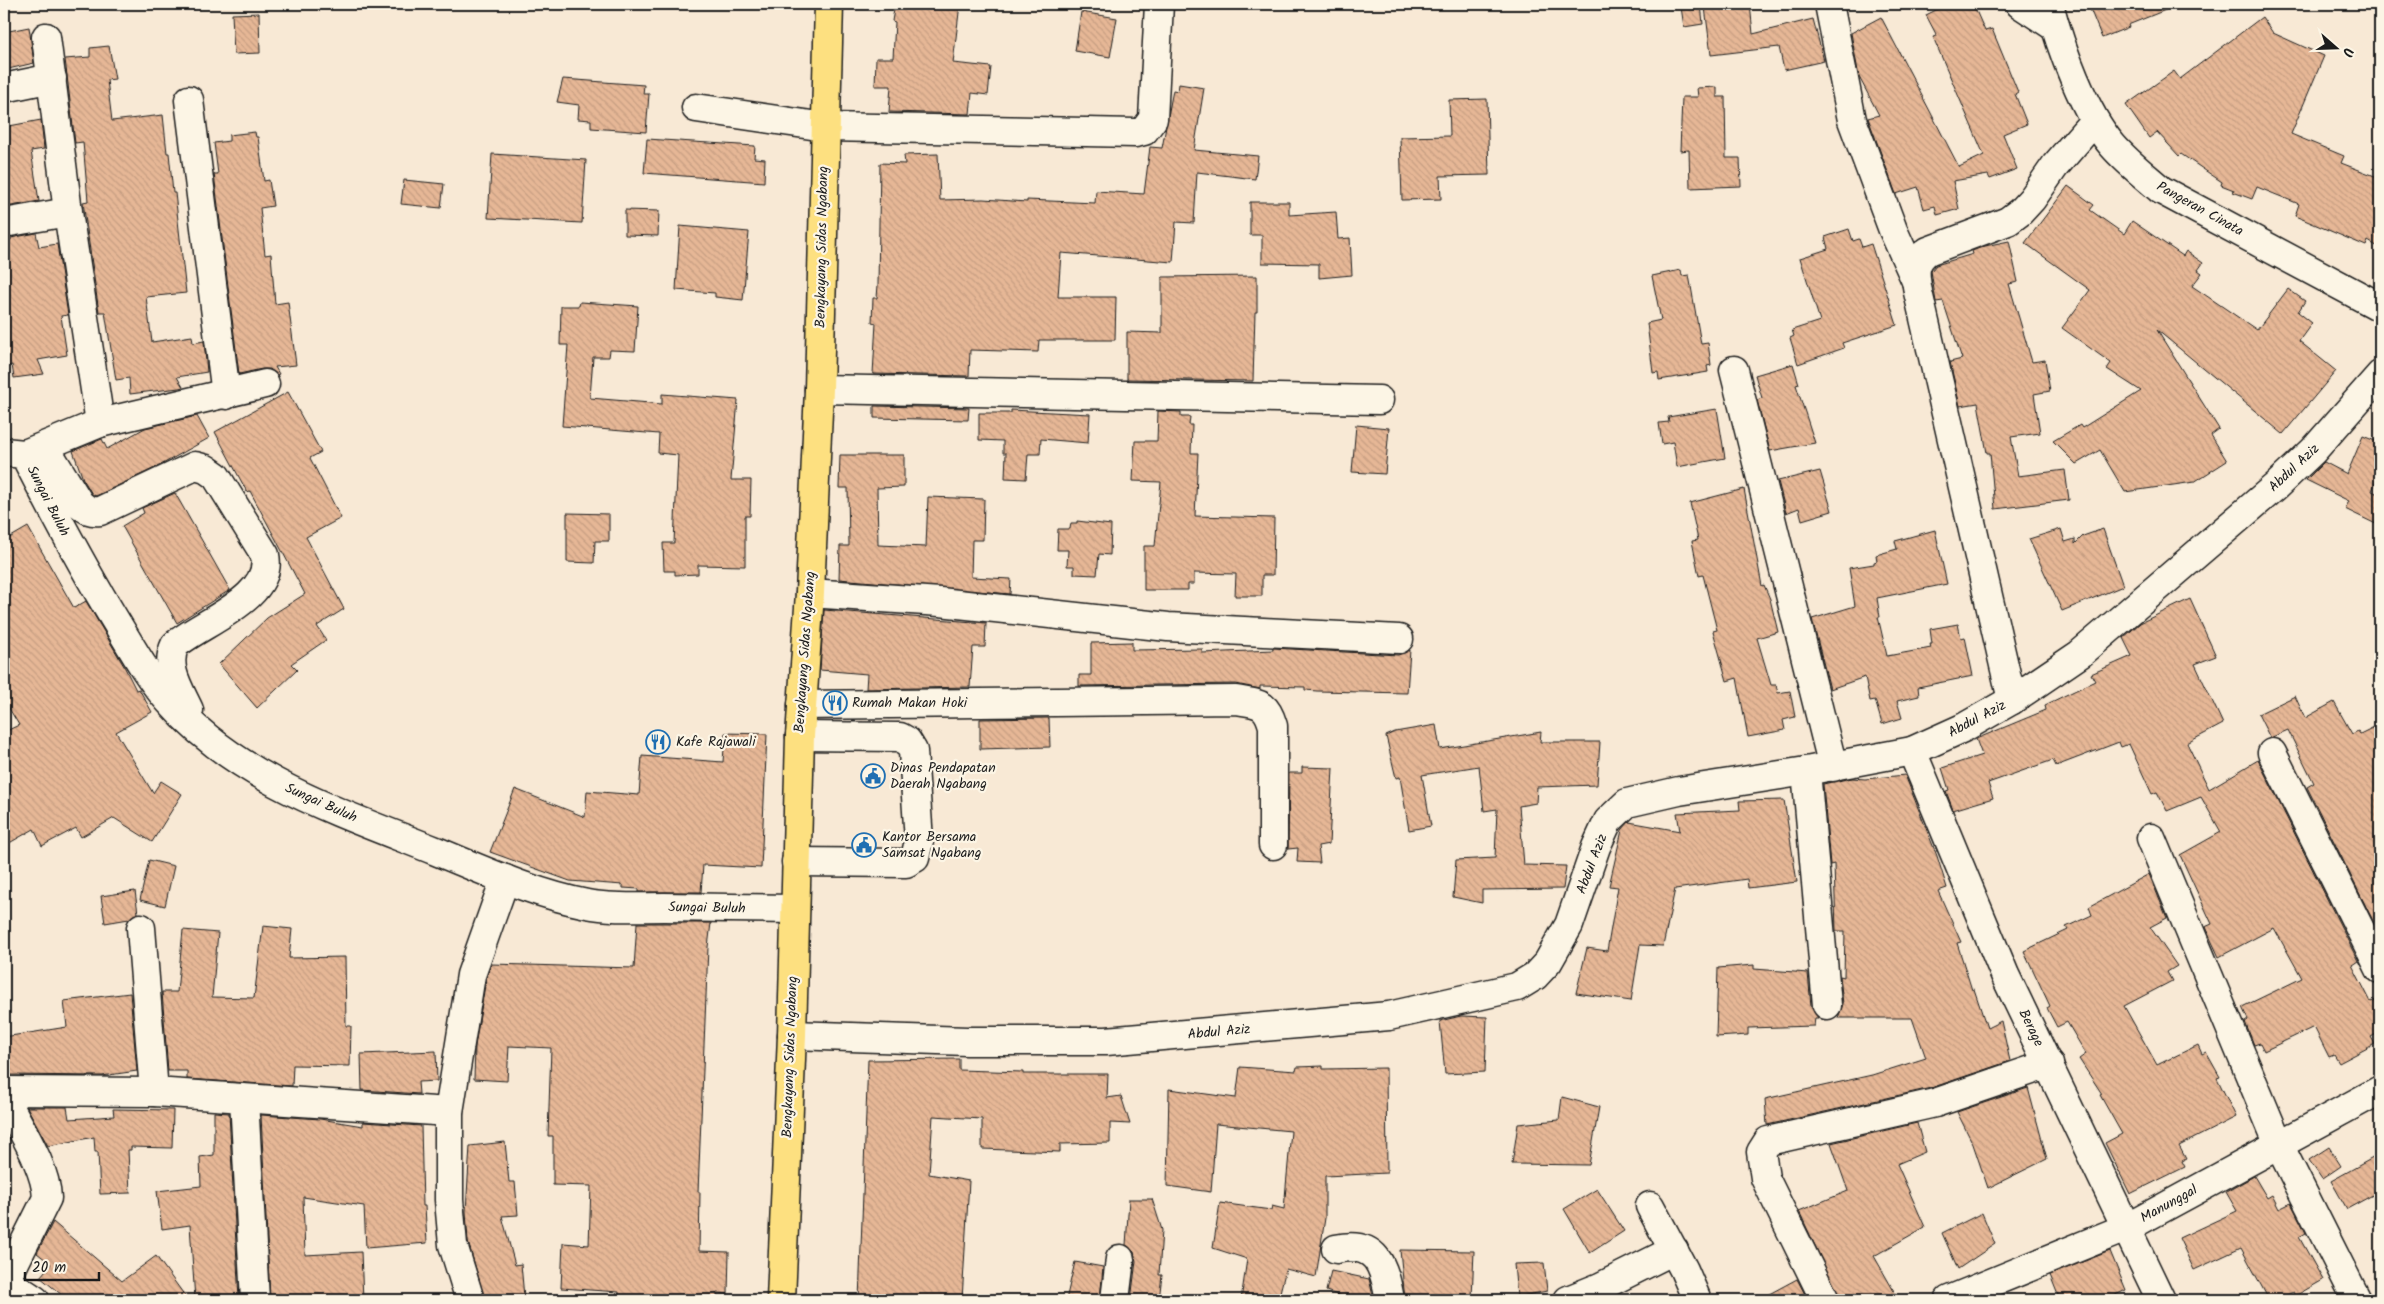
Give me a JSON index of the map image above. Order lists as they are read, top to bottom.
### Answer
{
  "streets": {
    "highway": ["Bengkayang Sidas Ngabang"],
    "street": [
      "Pangeran Cinata",
      "Abdul Aziz",
      "Sungai Buluh",
      "Berage",
      "Manunggal"
    ]
  },
  "crossings": [
    ["Bengkayang Sidas Ngabang", "Abdul Aziz"],
    ["Bengkayang Sidas Ngabang", "Sungai Buluh"],
    ["Abdul Aziz", "Berage"],
    ["Berage", "Manunggal"]
  ],
  "places": {
    "restaurant": ["Rumah Makan Hoki", "Kafe Rajawali"],
    "public building": ["Dinas Pendapatan Daerah Ngabang", "Kantor Bersama Samsat Ngabang"]
  },
  "scale_bar": "20 m",
  "north": "right"
}
